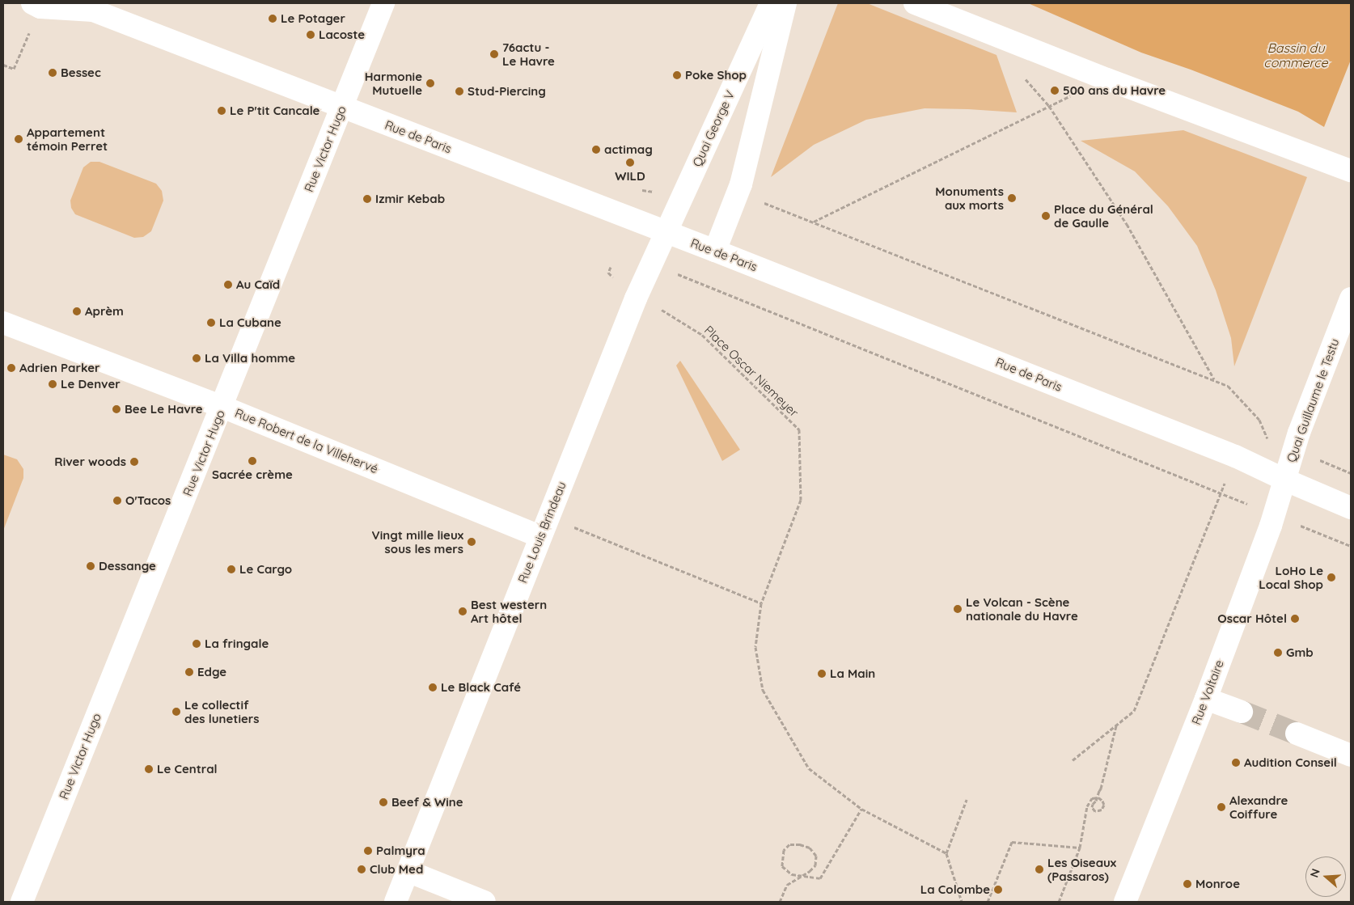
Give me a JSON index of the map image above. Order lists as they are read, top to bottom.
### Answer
{
  "streets": {
    "main road": [
      "Quai George V",
      "Rue de Paris",
      "Rue Victor Hugo",
      "Quai Guillaume le Testu",
      "Rue Robert de la Villehervé",
      "Rue Louis Brindeau",
      "Rue Voltaire"
    ],
    "path": ["Place Oscar Niemeyer"]
  },
  "crossings": [
    ["Quai George V", "Rue de Paris"],
    ["Quai George V", "Rue Louis Brindeau"],
    ["Rue de Paris", "Rue Victor Hugo"],
    ["Rue de Paris", "Quai Guillaume le Testu"],
    ["Rue de Paris", "Rue Louis Brindeau"],
    ["Rue de Paris", "Rue Voltaire"],
    ["Rue Victor Hugo", "Rue Robert de la Villehervé"],
    ["Quai Guillaume le Testu", "Rue Voltaire"],
    ["Rue Robert de la Villehervé", "Rue Louis Brindeau"]
  ],
  "water": ["Bassin du commerce"],
  "places": [
    "Le Potager",
    "Lacoste",
    "76actu - Le Havre",
    "Bessec",
    "Poke Shop",
    "Harmonie Mutuelle",
    "500 ans du Havre",
    "Stud-Piercing",
    "Le P'tit Cancale",
    "Appartement témoin Perret",
    "actimag",
    "WILD",
    "Monuments aux morts",
    "Izmir Kebab",
    "Place du Général de Gaulle",
    "Au Caïd",
    "Aprèm",
    "La Cubane",
    "La Villa homme",
    "Adrien Parker",
    "Le Denver",
    "Bee Le Havre",
    "Sacrée crème",
    "River woods",
    "O'Tacos",
    "Vingt mille lieux sous les mers",
    "Dessange",
    "Le Cargo",
    "LoHo Le Local Shop",
    "Le Volcan - Scène nationale du Havre",
    "Best western Art hôtel",
    "Oscar Hôtel",
    "La fringale",
    "Gmb",
    "Edge",
    "La Main",
    "Le Black Café",
    "Le collectif des lunetiers",
    "Audition Conseil",
    "Le Central",
    "Beef & Wine",
    "Alexandre Coiffure",
    "Palmyra",
    "Club Med",
    "Les Oiseaux (Passaros)",
    "Monroe",
    "La Colombe"
  ],
  "north": "left"
}
